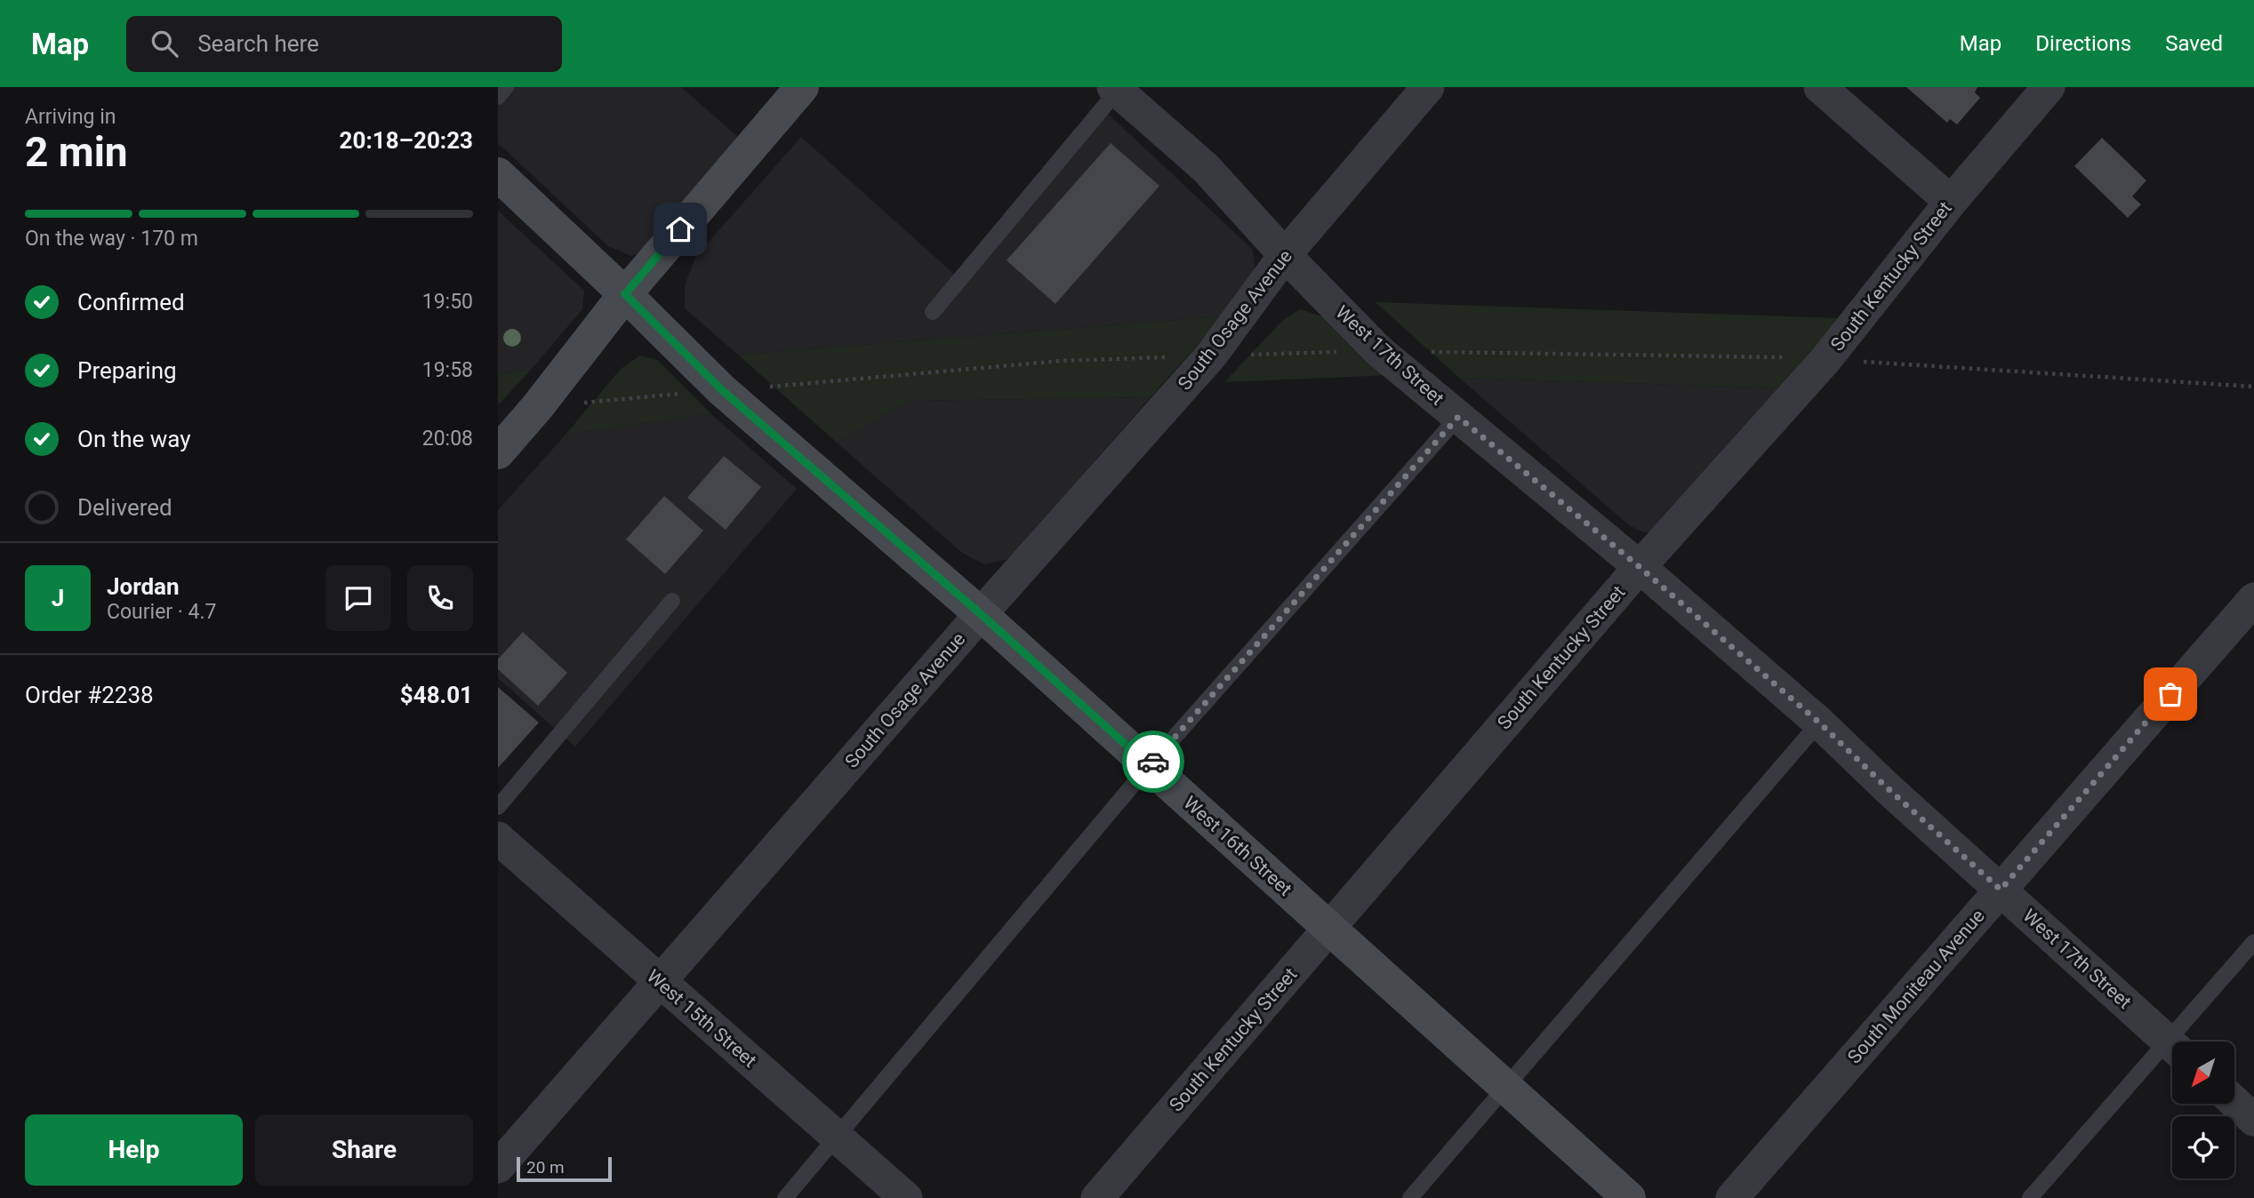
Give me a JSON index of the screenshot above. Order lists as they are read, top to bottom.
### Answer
{
  "streets": {
    "main road": ["West 16th Street"],
    "street": [
      "South Kentucky Street",
      "South Osage Avenue",
      "West 17th Street",
      "South Moniteau Avenue",
      "West 15th Street"
    ]
  },
  "crossings": [
    ["South Kentucky Street", "West 17th Street"],
    ["South Kentucky Street", "West 16th Street"],
    ["South Osage Avenue", "West 17th Street"],
    ["South Osage Avenue", "West 16th Street"],
    ["South Osage Avenue", "West 15th Street"],
    ["West 17th Street", "South Moniteau Avenue"]
  ],
  "scale_bar": "20 m",
  "north": "bottom left",
  "page": {
    "header": "Map",
    "search": "Search here",
    "nav": ["Map", "Directions", "Saved"],
    "heading": ["2 min", "Arriving in", "20:18–20:23"],
    "panel": [
      "Jordan",
      "Courier · 4.7",
      "Order #2238",
      "$48.01"
    ],
    "bar": "On the way · 170 m",
    "list": [
      ["Confirmed", "19:50"],
      ["Preparing", "19:58"],
      ["On the way", "20:08"],
      "Delivered"
    ],
    "round": "J",
    "buttons": ["Help", "Share"],
    "scale": "20 m"
  }
}
